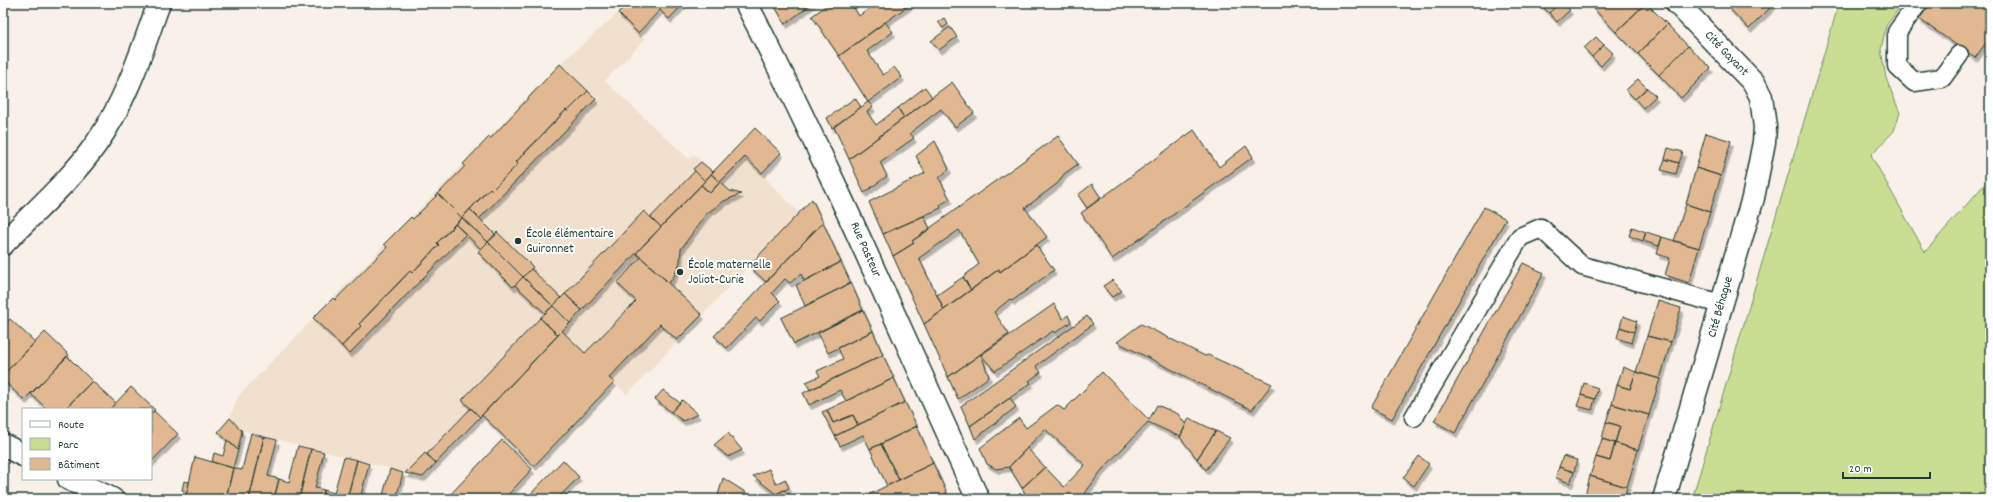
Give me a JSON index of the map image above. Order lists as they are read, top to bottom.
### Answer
{
  "streets": {
    "street": ["Cité Gayant", "Rue Pasteur", "Cité Béhague"]
  },
  "crossings": [
    ["Cité Gayant", "Cité Béhague"]
  ],
  "places": ["École élémentaire Guironnet", "École maternelle Joliot-Curie"],
  "legend": ["Route", "Parc", "Bâtiment"],
  "scale_bar": "20 m"
}
